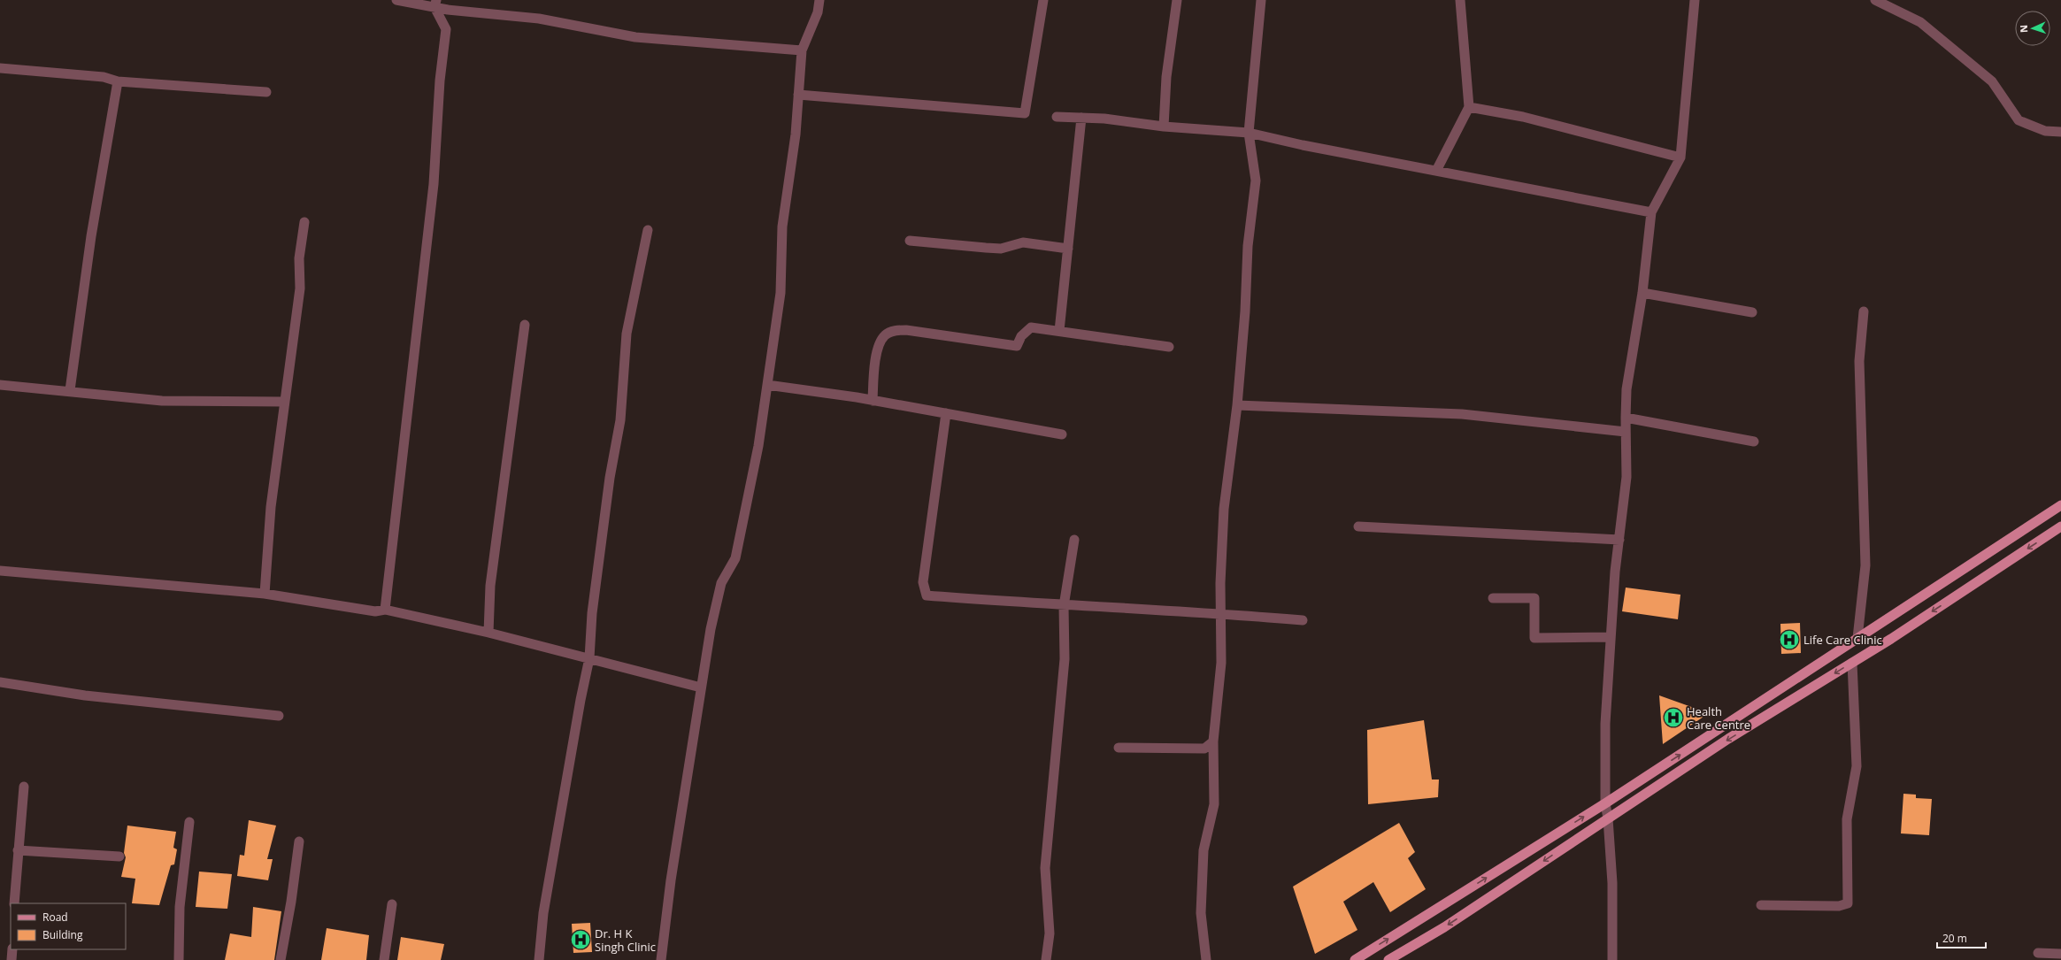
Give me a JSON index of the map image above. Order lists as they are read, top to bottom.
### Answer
{
  "places": {
    "hospital": ["Life Care Clinic", "Health Care Centre", "Dr. H K Singh Clinic"]
  },
  "legend": ["Road", "Building"],
  "scale_bar": "20 m",
  "north": "left"
}
